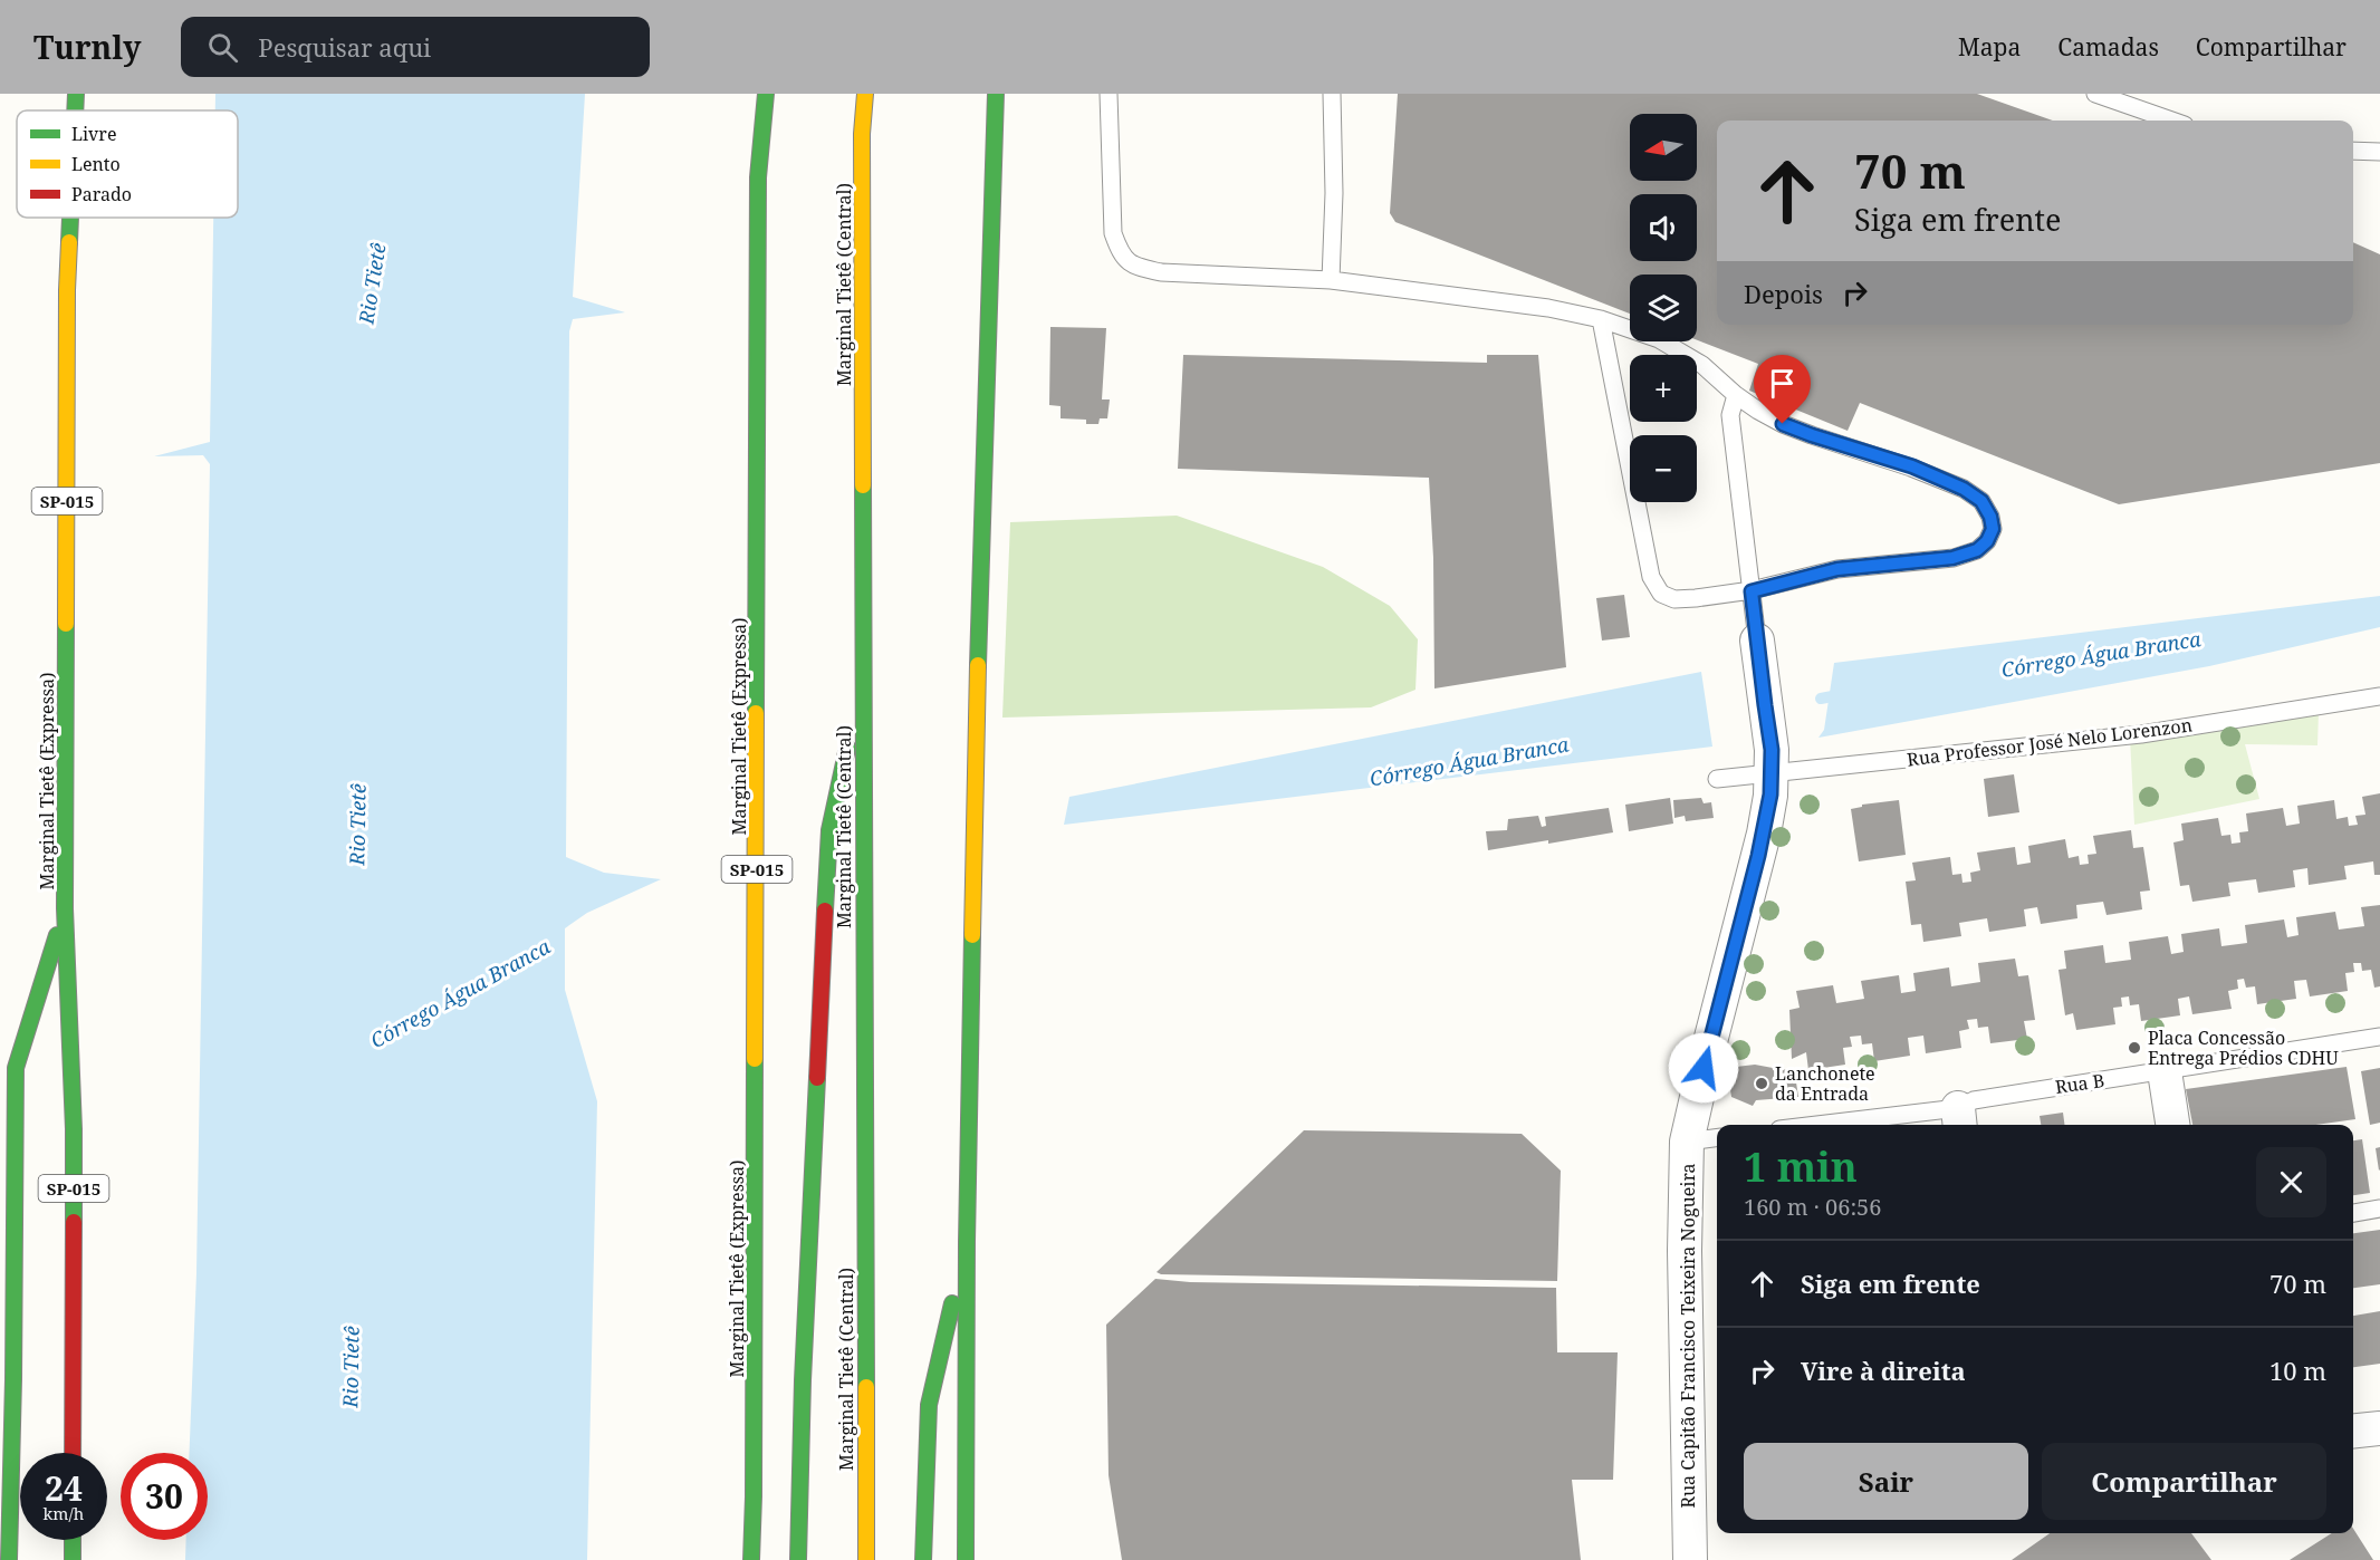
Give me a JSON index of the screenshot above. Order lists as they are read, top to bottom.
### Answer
{
  "streets": {
    "highway": ["Marginal Tietê (Central)", "SP-015", "Marginal Tietê (Expressa)"],
    "street": ["Rua Capitão Francisco Teixeira Nogueira"],
    "lane": ["Rua Professor José Nelo Lorenzon", "Rua B"]
  },
  "crossings": [
    ["SP-015", "Marginal Tietê (Expressa)"],
    ["Rua Professor José Nelo Lorenzon", "Rua Capitão Francisco Teixeira Nogueira"]
  ],
  "water": ["Rio Tietê", "Córrego Água Branca"],
  "places": ["Placa Concessão Entrega Prédios CDHU", "Lanchonete da Entrada"],
  "legend": ["Livre", "Lento", "Parado"],
  "north": "left",
  "page": {
    "header": "Turnly",
    "search": "Pesquisar aqui",
    "nav": ["Mapa", "Camadas", "Compartilhar"],
    "map_buttons": ["+", "−"],
    "turn": ["70 m", "Siga em frente"],
    "then": "Depois",
    "heading": ["1 min", "160 m · 06:56"],
    "list": [
      {
        "name": "Siga em frente",
        "value": "70 m"
      },
      {
        "name": "Vire à direita",
        "value": "10 m"
      }
    ],
    "buttons": ["Sair", "Compartilhar"],
    "speed": "24 km/h",
    "limit": "30"
  }
}
